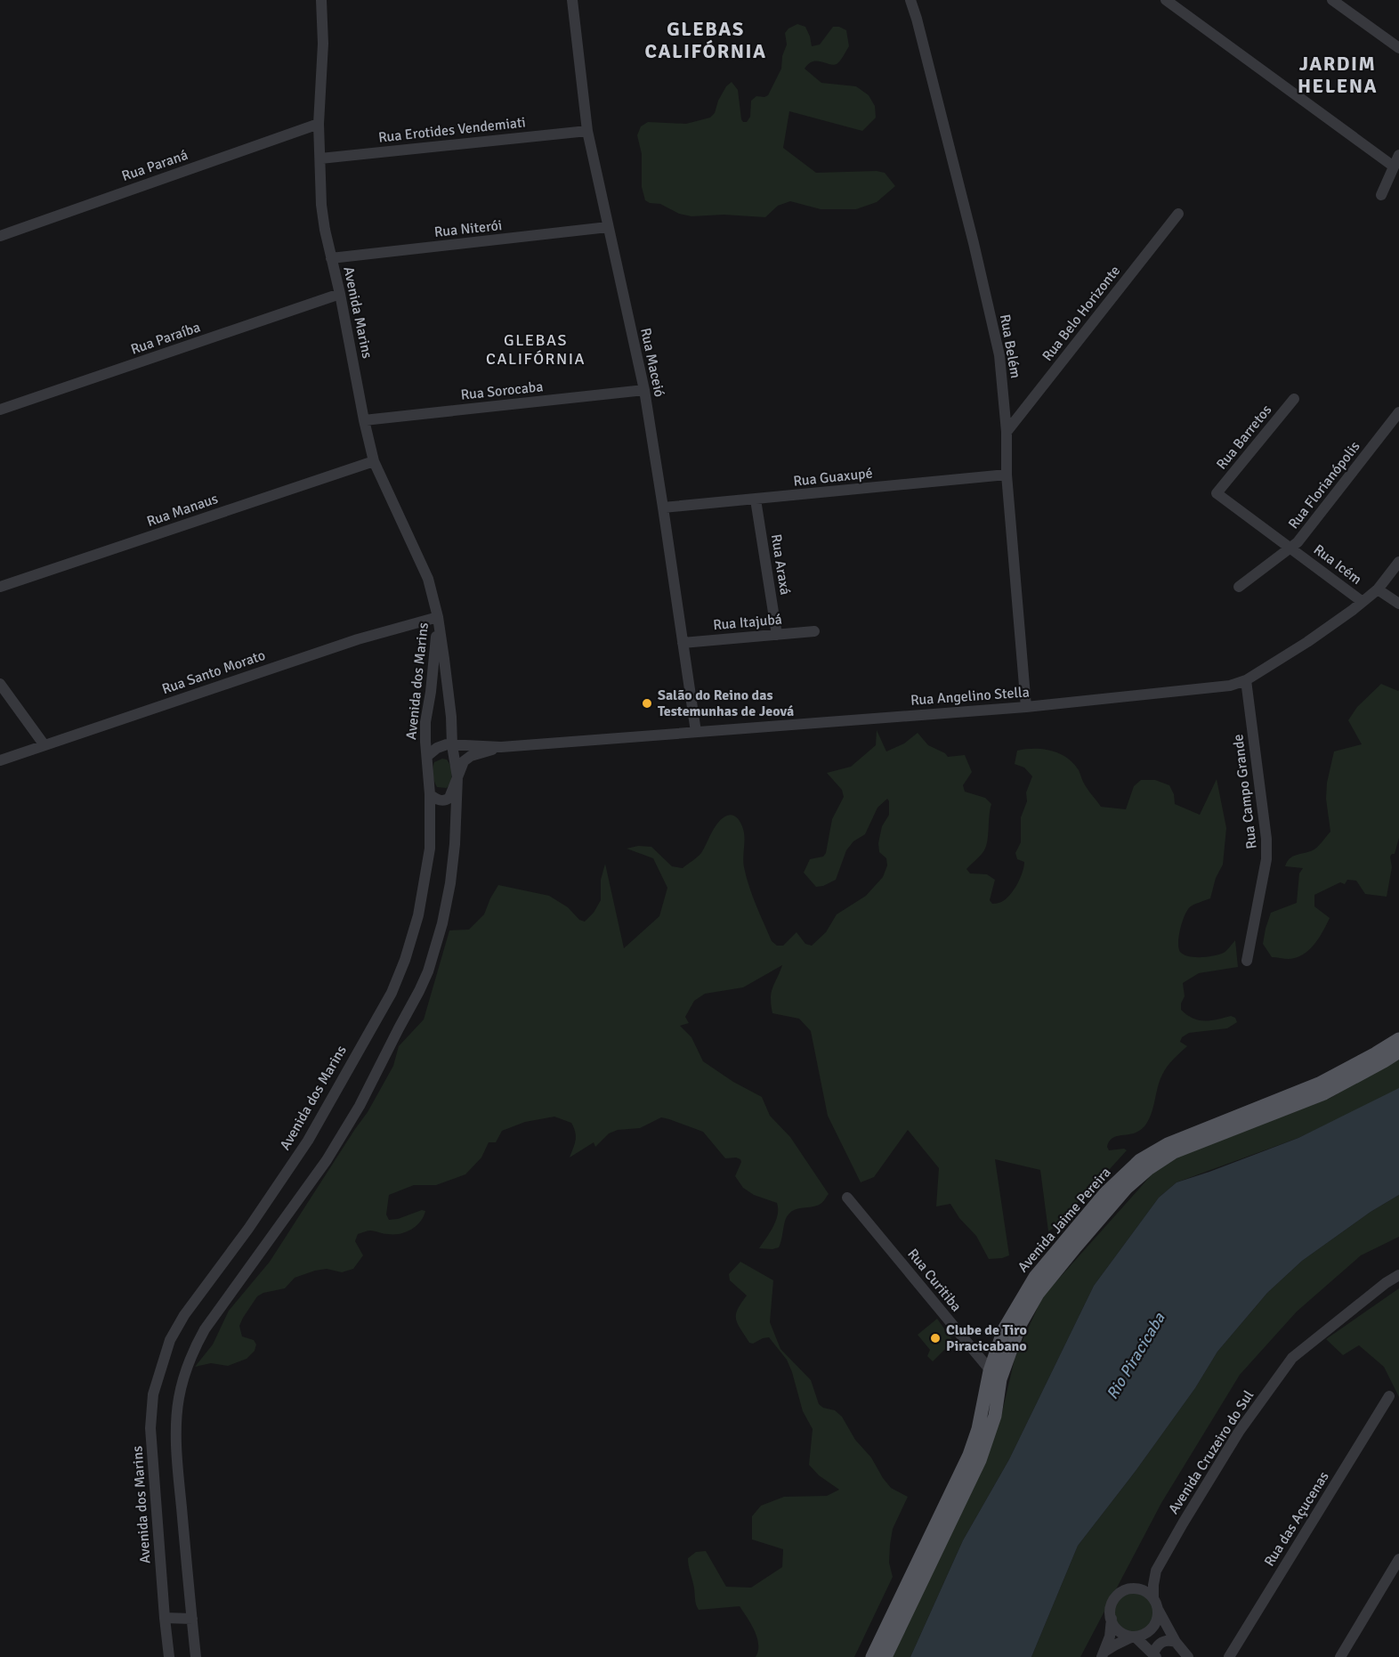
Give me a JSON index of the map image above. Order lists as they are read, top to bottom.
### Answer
{
  "streets": {
    "main road": ["Avenida Jaime Pereira"],
    "street": [
      "Rua Erotides Vendemiati",
      "Rua Paraná",
      "Rua Niterói",
      "Avenida Marins",
      "Rua Belo Horizonte",
      "Rua Paraíba",
      "Rua Belém",
      "Rua Maceió",
      "Rua Sorocaba",
      "Rua Barretos",
      "Rua Guaxupé",
      "Rua Florianópolis",
      "Rua Manaus",
      "Rua Araxá",
      "Rua Icém",
      "Rua Itajubá",
      "Rua Santo Morato",
      "Avenida dos Marins",
      "Rua Angelino Stella",
      "Rua Campo Grande",
      "Rua Curitiba",
      "Avenida Cruzeiro do Sul",
      "Rua das Açucenas"
    ]
  },
  "crossings": [
    ["Rua Erotides Vendemiati", "Avenida Marins"],
    ["Rua Erotides Vendemiati", "Rua Maceió"],
    ["Rua Paraná", "Avenida Marins"],
    ["Rua Niterói", "Avenida Marins"],
    ["Rua Niterói", "Rua Maceió"],
    ["Avenida Marins", "Rua Paraíba"],
    ["Avenida Marins", "Rua Sorocaba"],
    ["Avenida Marins", "Rua Manaus"],
    ["Avenida Marins", "Rua Santo Morato"],
    ["Avenida Marins", "Avenida dos Marins"],
    ["Rua Belo Horizonte", "Rua Belém"],
    ["Rua Belém", "Rua Guaxupé"],
    ["Rua Belém", "Rua Angelino Stella"],
    ["Rua Maceió", "Rua Sorocaba"],
    ["Rua Maceió", "Rua Guaxupé"],
    ["Rua Maceió", "Rua Itajubá"],
    ["Rua Maceió", "Rua Angelino Stella"],
    ["Rua Barretos", "Rua Icém"],
    ["Rua Guaxupé", "Rua Araxá"],
    ["Rua Florianópolis", "Rua Icém"],
    ["Rua Araxá", "Rua Itajubá"],
    ["Rua Icém", "Rua Angelino Stella"],
    ["Rua Santo Morato", "Avenida dos Marins"],
    ["Rua Angelino Stella", "Rua Campo Grande"],
    ["Avenida Jaime Pereira", "Rua Curitiba"]
  ],
  "districts": ["GLEBAS CALIFÓRNIA", "JARDIM HELENA", "GLEBAS CALIFÓRNIA"],
  "water": ["Rio Piracicaba"],
  "places": ["Salão do Reino das Testemunhas de Jeová", "Clube de Tiro Piracicabano"]
}
